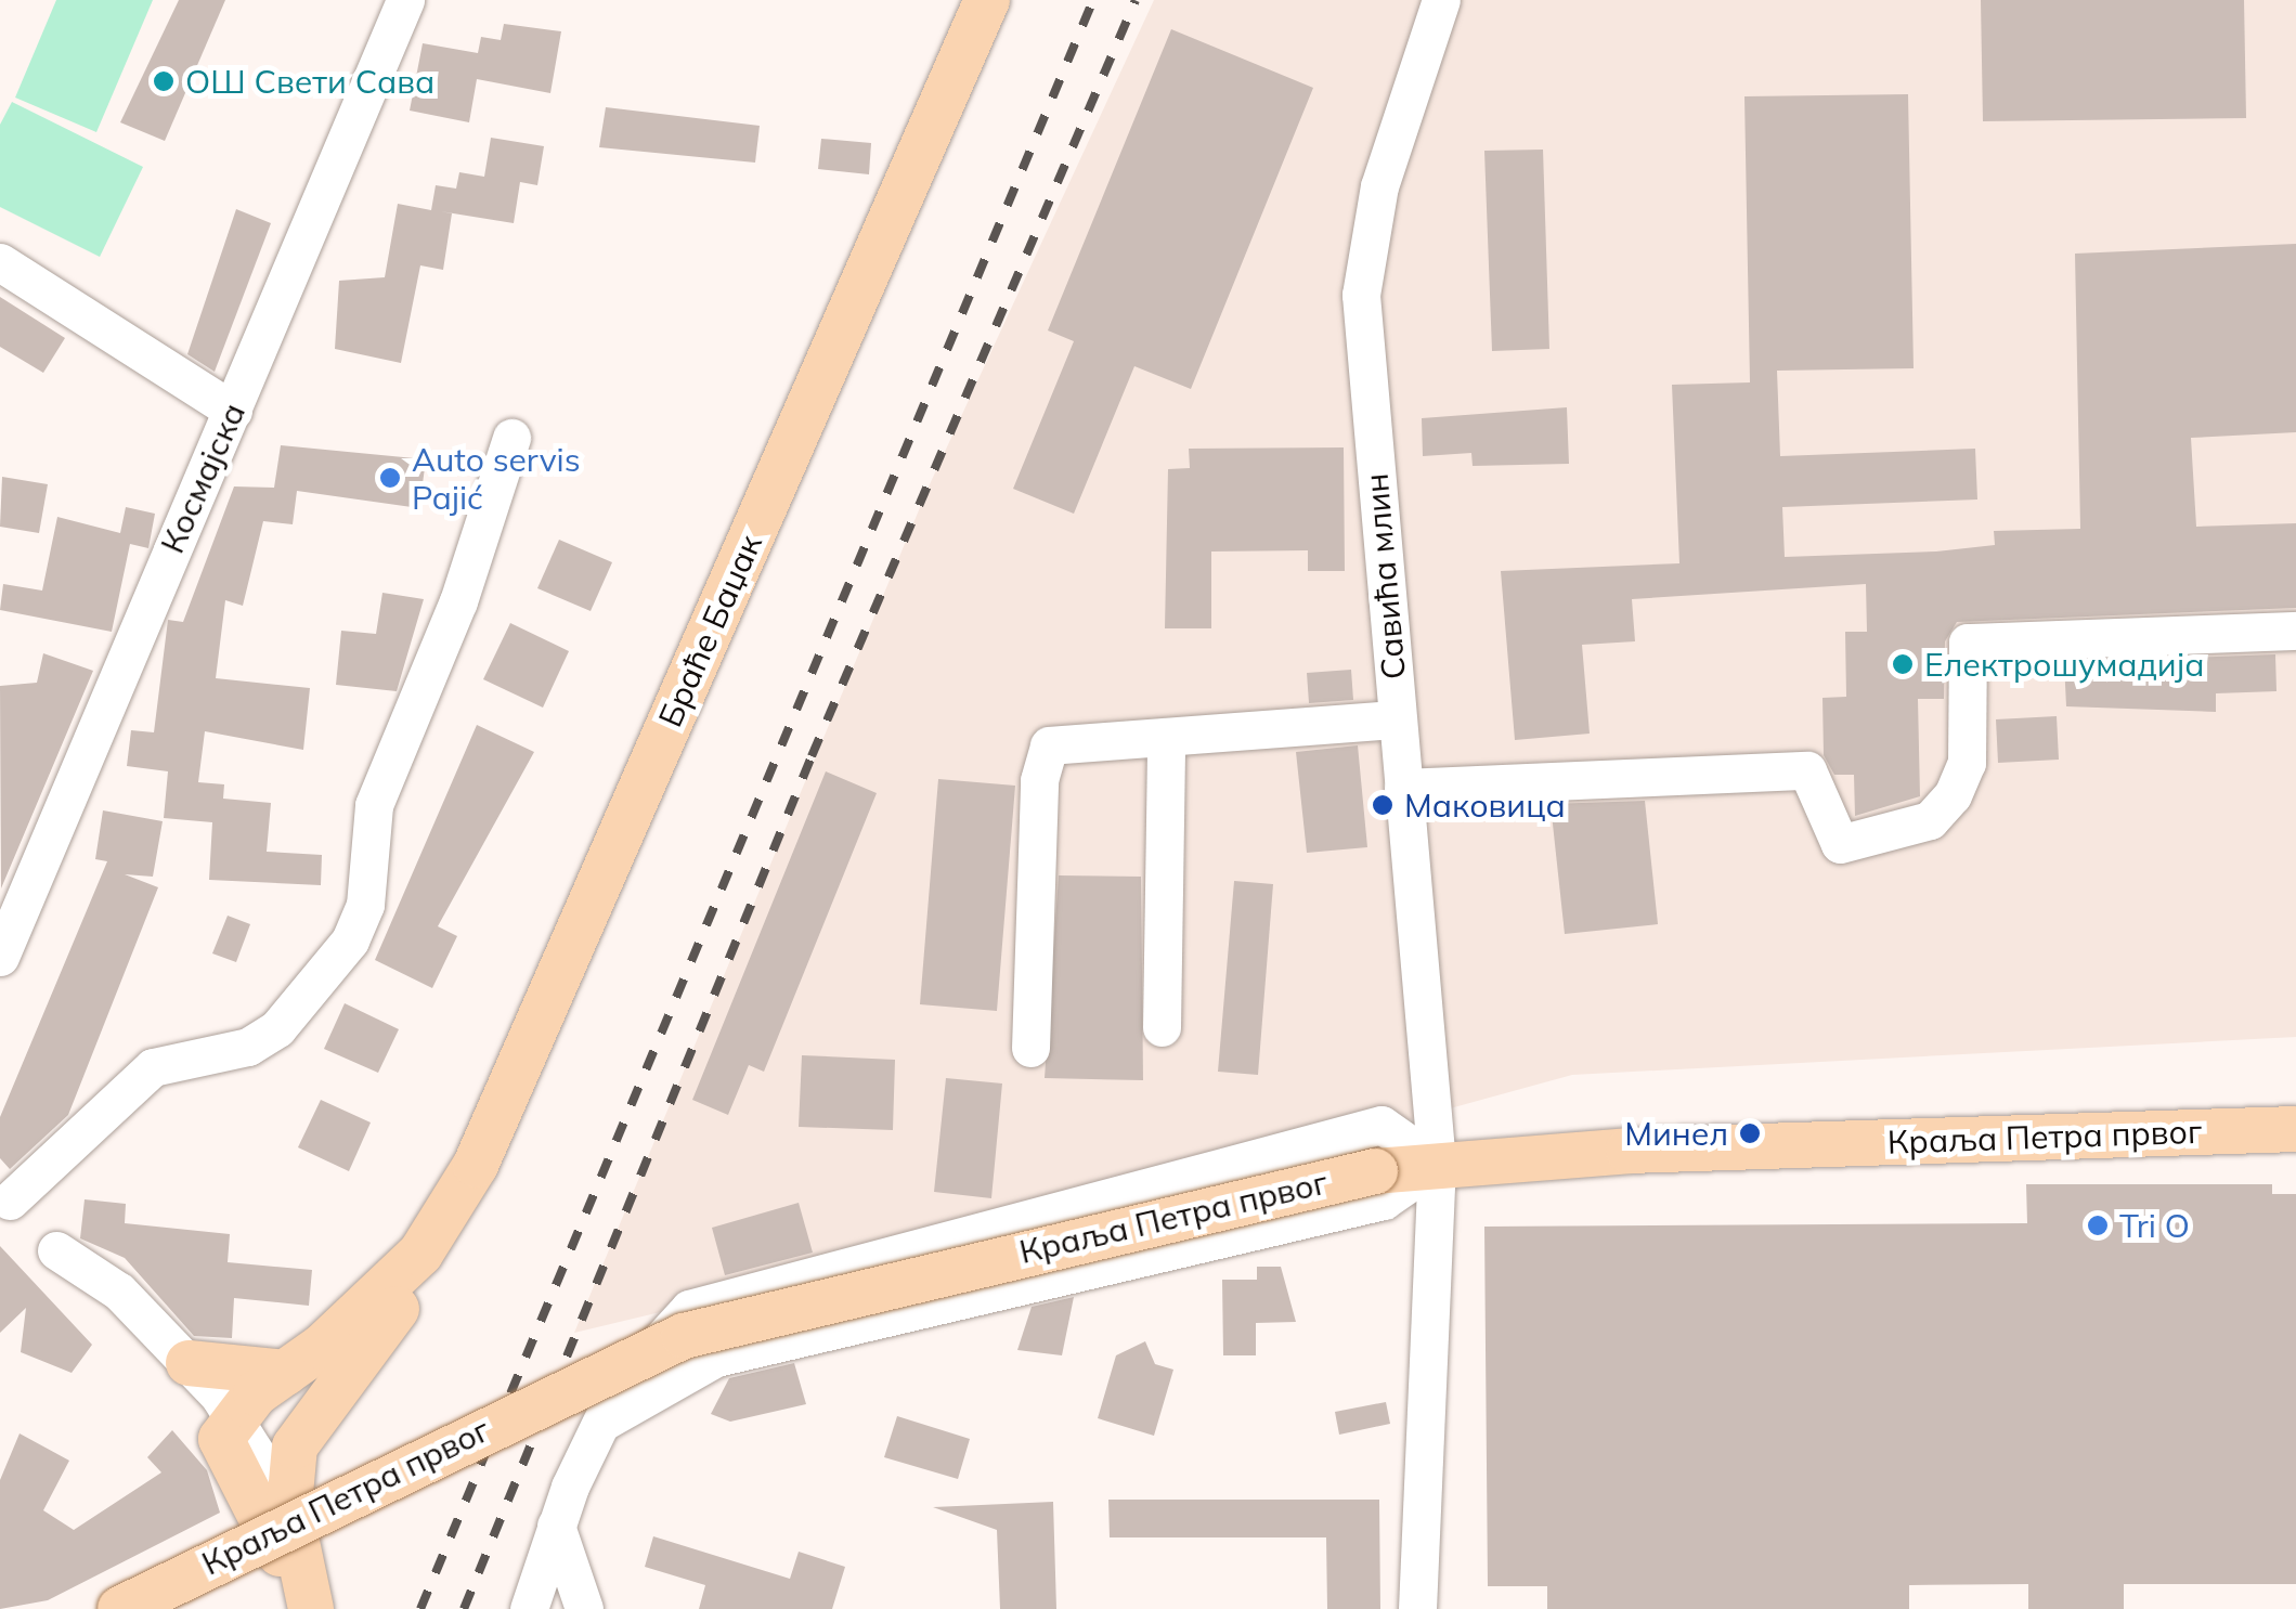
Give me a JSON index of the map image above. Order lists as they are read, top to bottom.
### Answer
{
  "streets": {
    "main road": ["Браће Баџак", "Краља Петра првог"],
    "street": ["Космајска", "Савића млин"]
  },
  "crossings": [
    ["Савића млин", "Краља Петра првог"]
  ],
  "places": [
    "ОШ Свети Сава",
    "Auto servis Pajić",
    "Електрошумадија",
    "Маковица",
    "Минел",
    "Tri O"
  ]
}
